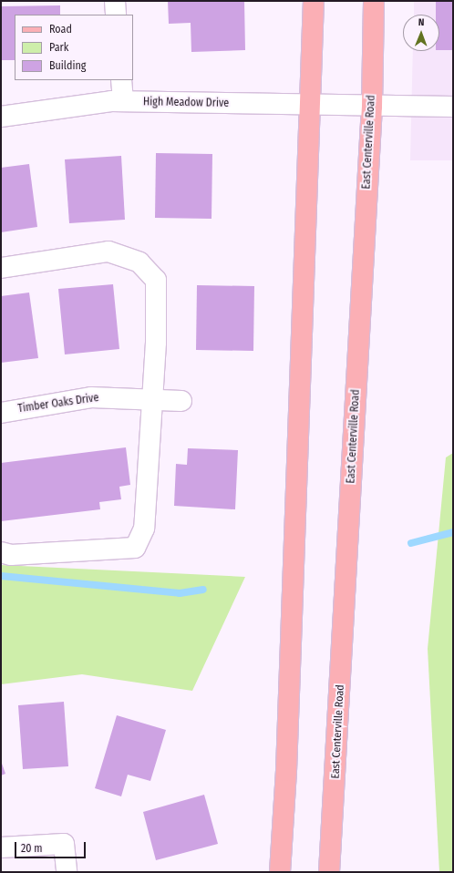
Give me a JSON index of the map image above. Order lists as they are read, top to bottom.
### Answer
{
  "streets": {
    "main road": ["East Centerville Road"],
    "street": ["High Meadow Drive", "Timber Oaks Drive"]
  },
  "crossings": [
    ["High Meadow Drive", "East Centerville Road"]
  ],
  "legend": ["Road", "Park", "Building"],
  "scale_bar": "20 m",
  "north": "top"
}
